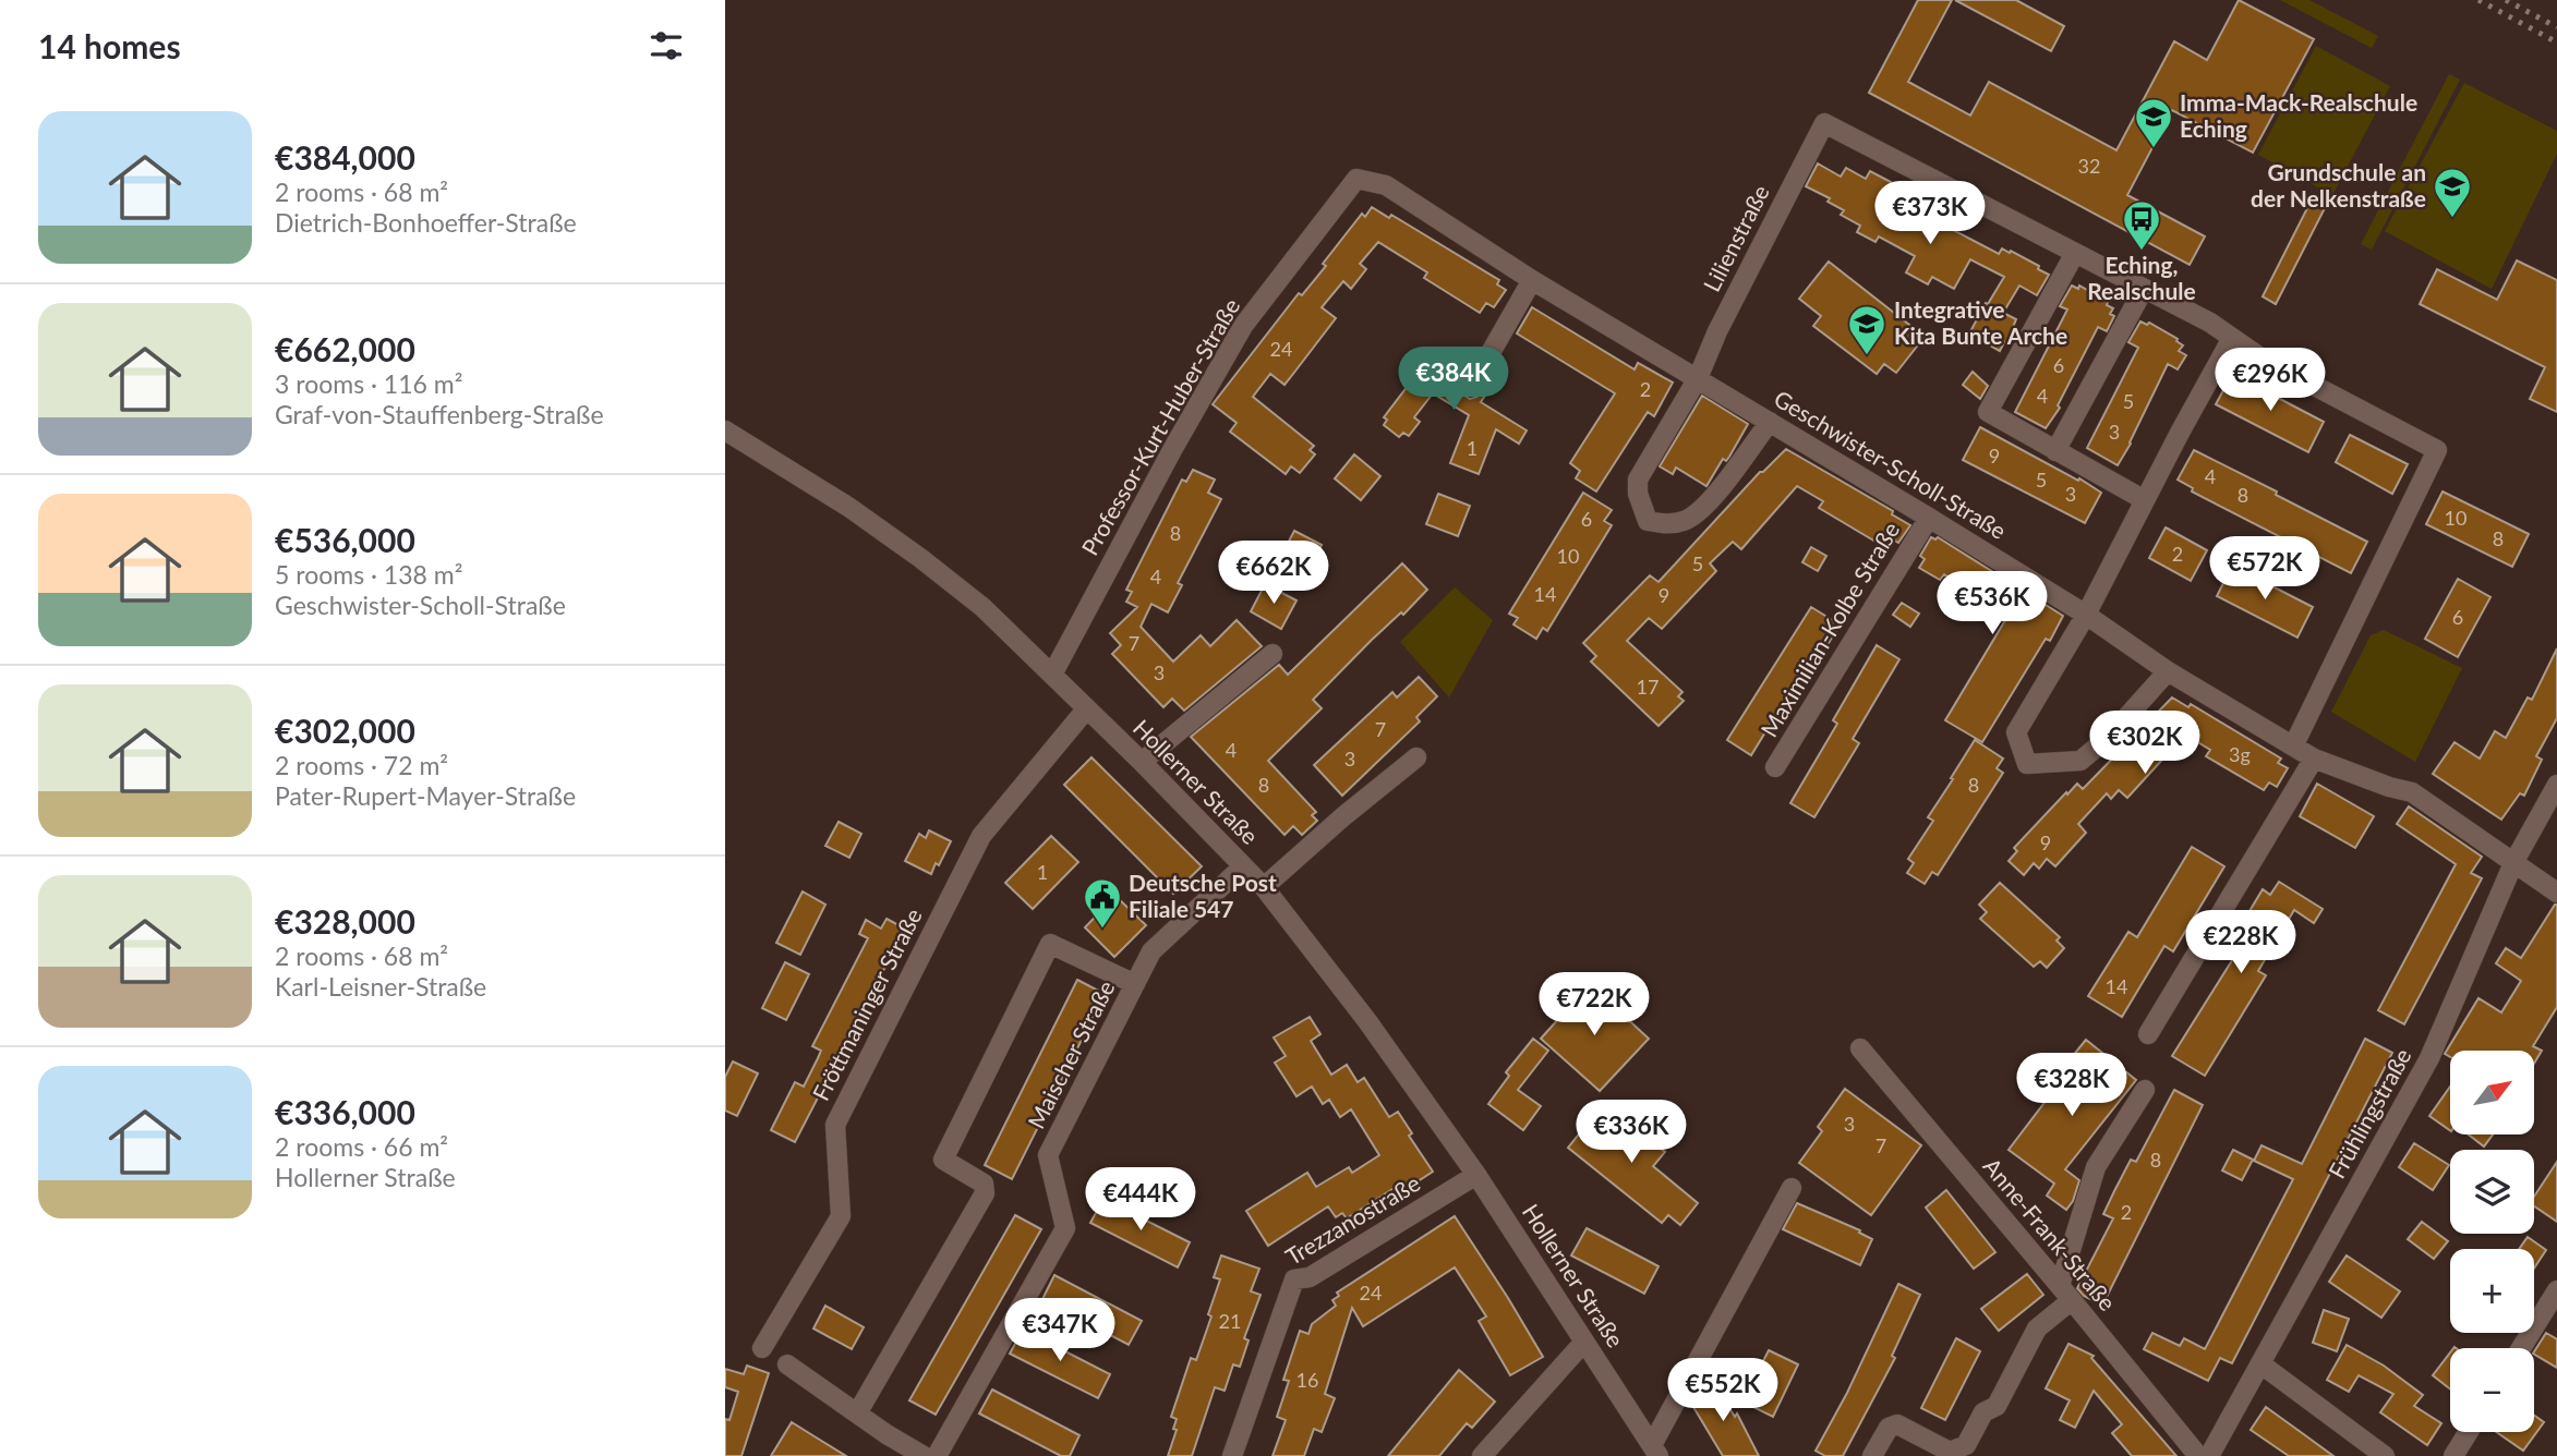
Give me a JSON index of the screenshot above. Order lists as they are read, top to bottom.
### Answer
{
  "streets": {
    "street": [
      "Lilienstraße",
      "Professor-Kurt-Huber-Straße",
      "Geschwister-Scholl-Straße",
      "Maximilian-Kolbe Straße",
      "Hollerner Straße",
      "Fröttmaninger Straße",
      "Maischer Straße",
      "Frühlingstraße",
      "Trezzanostraße",
      "Anne-Frank-Straße"
    ]
  },
  "crossings": [
    ["Lilienstraße", "Geschwister-Scholl-Straße"],
    ["Professor-Kurt-Huber-Straße", "Geschwister-Scholl-Straße"],
    ["Professor-Kurt-Huber-Straße", "Hollerner Straße"],
    ["Geschwister-Scholl-Straße", "Maximilian-Kolbe Straße"],
    ["Geschwister-Scholl-Straße", "Frühlingstraße"],
    ["Hollerner Straße", "Fröttmaninger Straße"],
    ["Hollerner Straße", "Maischer Straße"],
    ["Hollerner Straße", "Trezzanostraße"]
  ],
  "places": {
    "school or university": ["Imma-Mack-Realschule Eching", "Grundschule an der Nelkenstraße", "Integrative Kita Bunte Arche"],
    "bus stop": ["Eching, Realschule"],
    "public building": ["Deutsche Post Filiale 547"]
  },
  "house_numbers": [
    "32",
    "24",
    "6",
    "2",
    "4",
    "5",
    "3",
    "1",
    "9",
    "4",
    "5",
    "3",
    "8",
    "10",
    "6",
    "8",
    "8",
    "2",
    "10",
    "5",
    "4",
    "14",
    "9",
    "6",
    "7",
    "3",
    "17",
    "7",
    "4",
    "3g",
    "3",
    "8",
    "8",
    "9",
    "1",
    "14",
    "3",
    "7",
    "8",
    "2",
    "24",
    "21",
    "16"
  ],
  "north": "top right",
  "page": {
    "heading": "14 homes",
    "list": [
      {
        "name": "€384,000",
        "note": "2 rooms · 68 m² · Dietrich-Bonhoeffer-Straße"
      },
      {
        "name": "€662,000",
        "note": "3 rooms · 116 m² · Graf-von-Stauffenberg-Straße"
      },
      {
        "name": "€536,000",
        "note": "5 rooms · 138 m² · Geschwister-Scholl-Straße"
      },
      {
        "name": "€302,000",
        "note": "2 rooms · 72 m² · Pater-Rupert-Mayer-Straße"
      },
      {
        "name": "€328,000",
        "note": "2 rooms · 68 m² · Karl-Leisner-Straße"
      },
      {
        "name": "€336,000",
        "note": "2 rooms · 66 m² · Hollerner Straße"
      }
    ],
    "price": [
      "€373K",
      "€384K",
      "€296K",
      "€572K",
      "€662K",
      "€536K",
      "€302K",
      "€228K",
      "€722K",
      "€328K",
      "€336K",
      "€444K",
      "€347K",
      "€552K"
    ],
    "map_buttons": ["+", "−"]
  }
}
